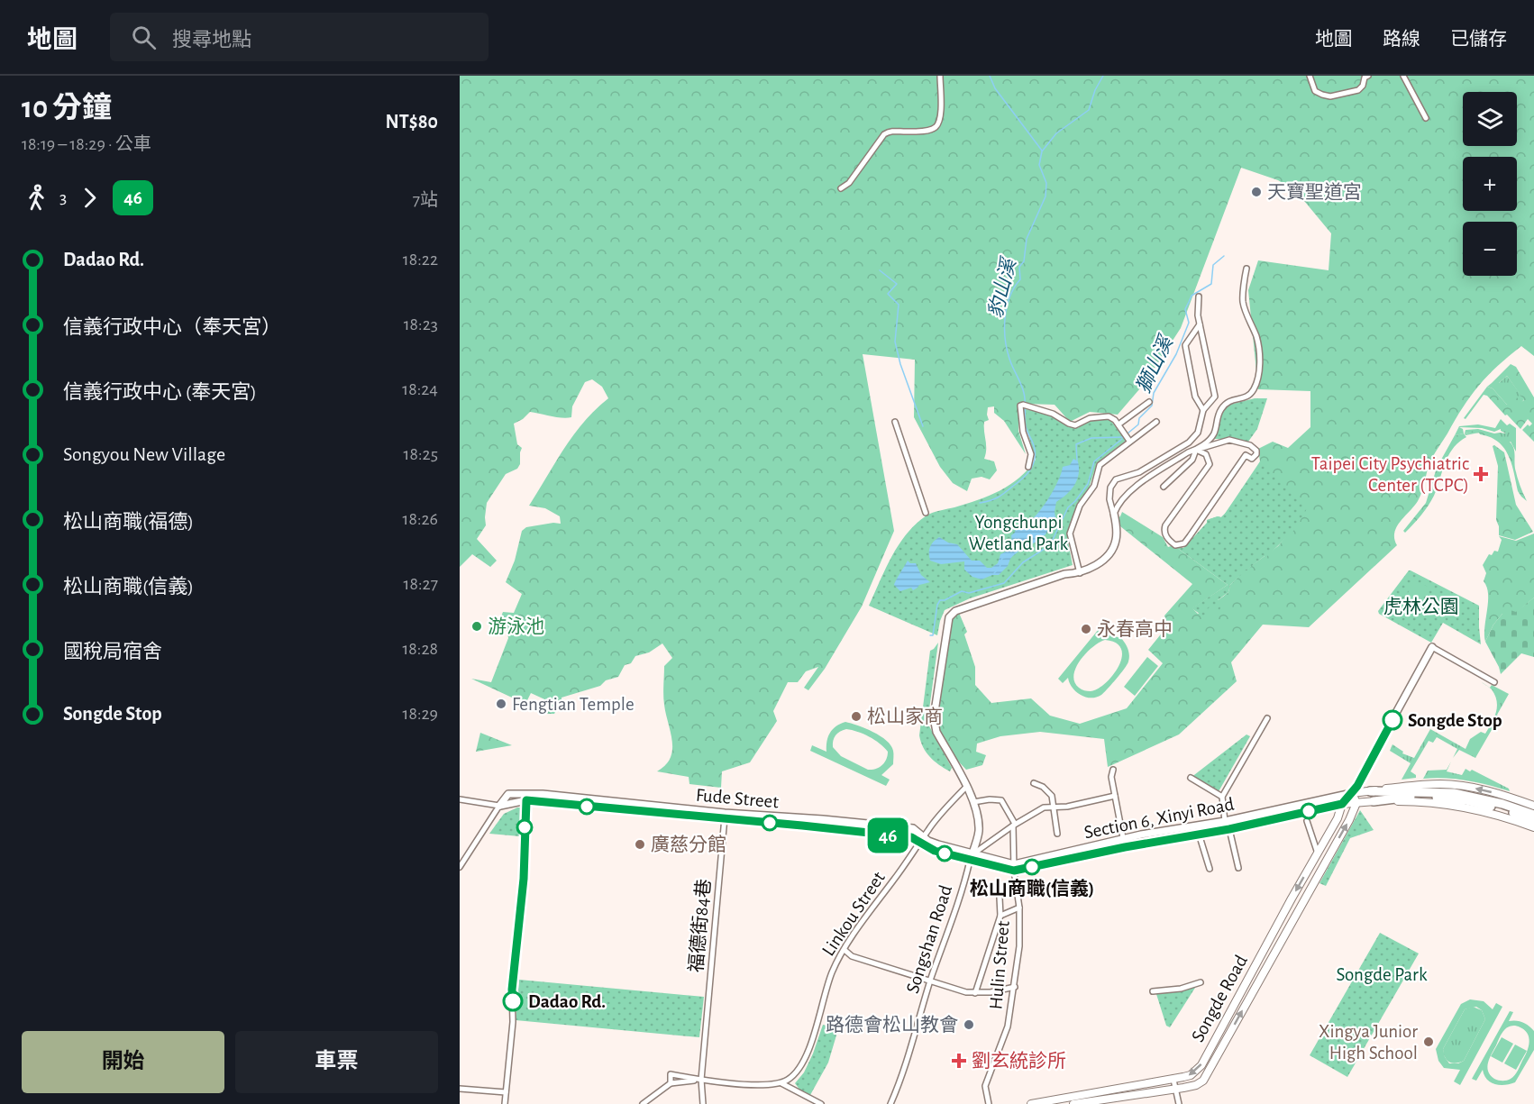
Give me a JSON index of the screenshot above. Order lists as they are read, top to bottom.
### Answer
{
  "streets": {
    "main road": ["Songde Road"],
    "street": [
      "Fude Street",
      "Section 6, Xinyi Road",
      "Linkou Street",
      "福德街84巷",
      "Songshan Road",
      "Hulin Street"
    ]
  },
  "crossings": [
    ["Fude Street", "Section 6, Xinyi Road"],
    ["Fude Street", "Linkou Street"],
    ["Fude Street", "福德街84巷"],
    ["Fude Street", "Songshan Road"],
    ["Section 6, Xinyi Road", "Songshan Road"],
    ["Section 6, Xinyi Road", "Hulin Street"],
    ["Section 6, Xinyi Road", "Songde Road"],
    ["Linkou Street", "Songshan Road"]
  ],
  "water": ["豹山溪", "獅山溪"],
  "parks": ["Yongchunpi Wetland Park", "虎林公園", "Songde Park"],
  "places": {
    "other": [
      "天寶聖道宮",
      "游泳池",
      "永春高中",
      "Fengtian Temple",
      "松山家商",
      "Songde Stop",
      "廣慈分館",
      "松山商職(信義)",
      "Dadao Rd.",
      "路德會松山教會",
      "Xingya Junior High School"
    ],
    "health": ["Taipei City Psychiatric Center (TCPC)", "劉玄統診所"]
  },
  "lines": ["bus line 46"],
  "page": {
    "header": "地圖",
    "search": "搜尋地點",
    "nav": ["地圖", "路線", "已儲存"],
    "heading": ["10 分鐘", "18:19 – 18:29 · 公車", "NT$80"],
    "on_map": "46",
    "map_buttons": ["+", "−"],
    "legs": ["3", "46", "7站"],
    "list": [
      {
        "name": "Dadao Rd.",
        "value": "18:22"
      },
      {
        "name": "信義行政中心（奉天宮）",
        "value": "18:23"
      },
      {
        "name": "信義行政中心 (奉天宮)",
        "value": "18:24"
      },
      {
        "name": "Songyou New Village",
        "value": "18:25"
      },
      {
        "name": "松山商職(福德)",
        "value": "18:26"
      },
      {
        "name": "松山商職(信義)",
        "value": "18:27"
      },
      {
        "name": "國稅局宿舍",
        "value": "18:28"
      },
      {
        "name": "Songde Stop",
        "value": "18:29"
      }
    ],
    "buttons": ["開始", "車票"]
  }
}
